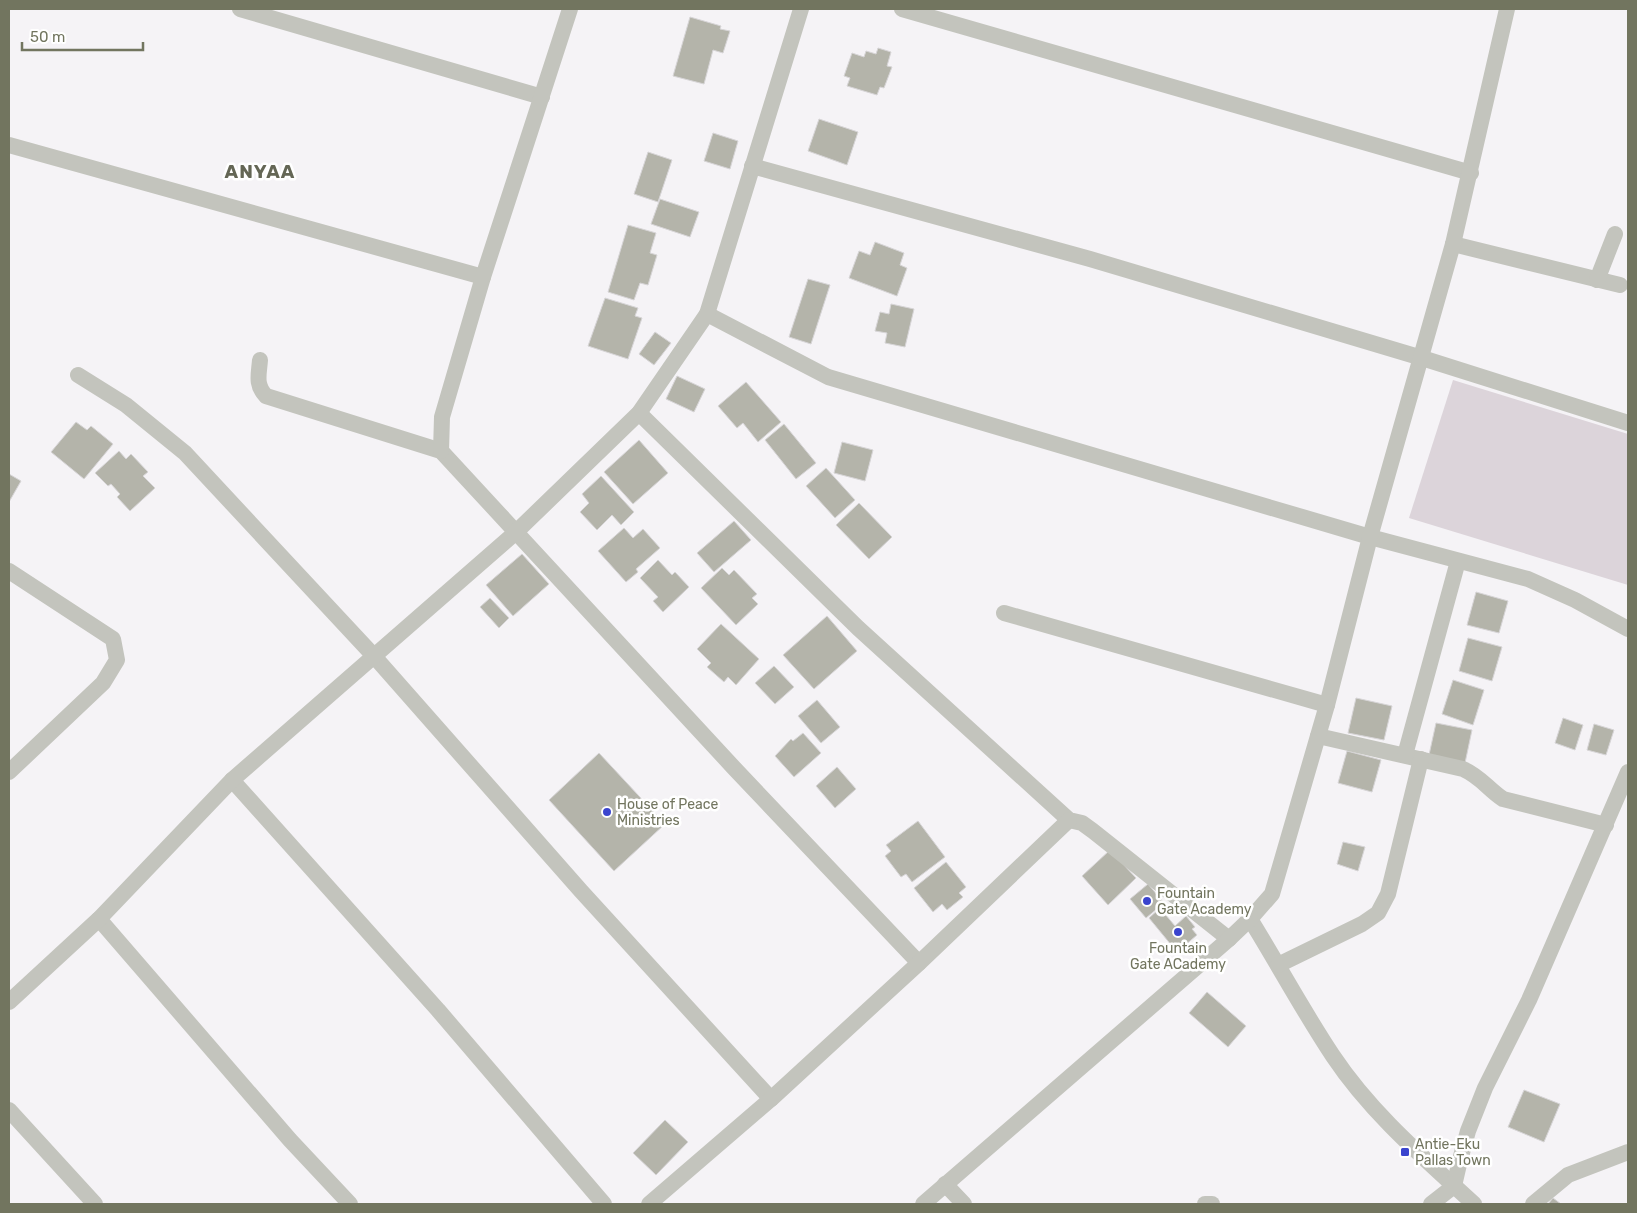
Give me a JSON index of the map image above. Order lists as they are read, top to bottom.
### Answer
{
  "districts": ["ANYAA"],
  "places": {
    "other": ["House of Peace Ministries", "Fountain Gate Academy", "Fountain Gate ACademy"],
    "transit": ["Antie-Eku Pallas Town"]
  },
  "scale_bar": "50 m"
}
